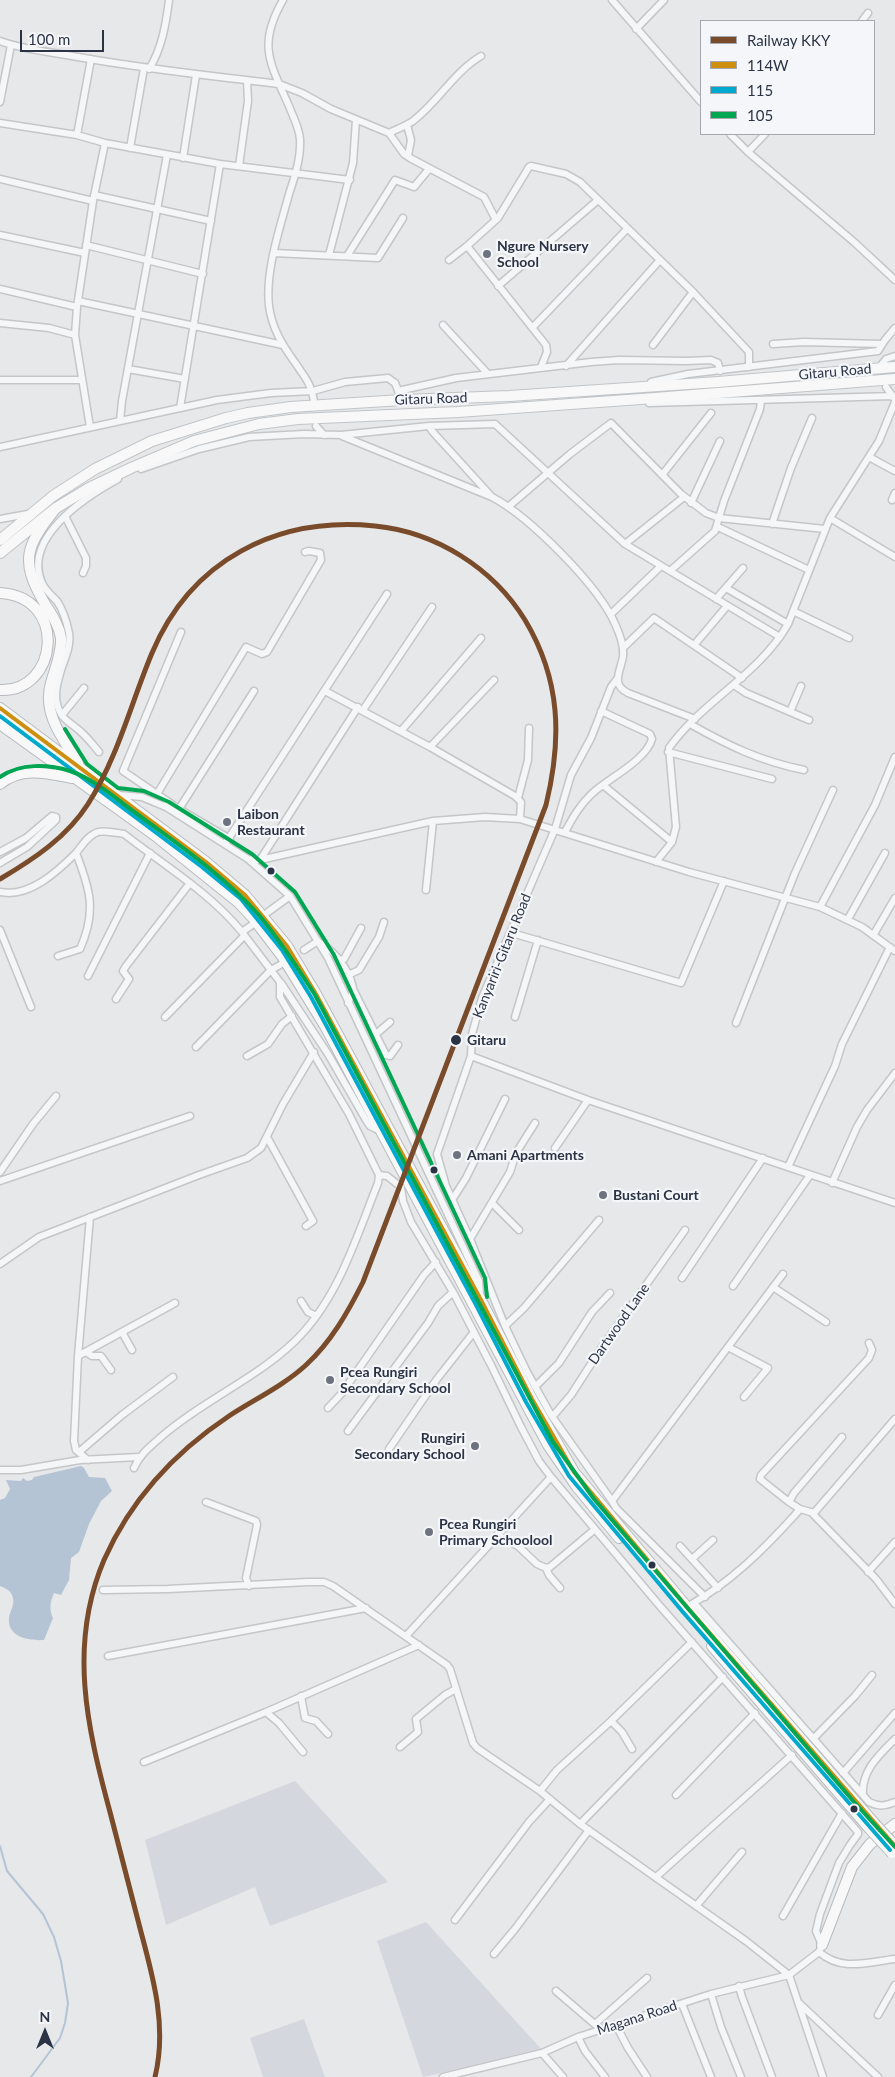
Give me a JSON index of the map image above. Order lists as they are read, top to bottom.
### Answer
{
  "streets": {
    "main road": ["Gitaru Road"],
    "street": ["Kanyariri-Gitaru Road", "Dartwood Lane", "Magana Road"]
  },
  "crossings": [
    ["Kanyariri-Gitaru Road", "Dartwood Lane"]
  ],
  "places": [
    "Ngure Nursery School",
    "Laibon Restaurant",
    "Gitaru",
    "Amani Apartments",
    "Bustani Court",
    "Pcea Rungiri Secondary School",
    "Rungiri Secondary School",
    "Pcea Rungiri Primary Schoolool"
  ],
  "lines": [
    "rail line KKY",
    "transit line 114W",
    "transit line 115",
    "transit line 105"
  ],
  "legend": [
    "Railway KKY",
    "114W",
    "115",
    "105"
  ],
  "scale_bar": "100 m",
  "north": "top"
}
